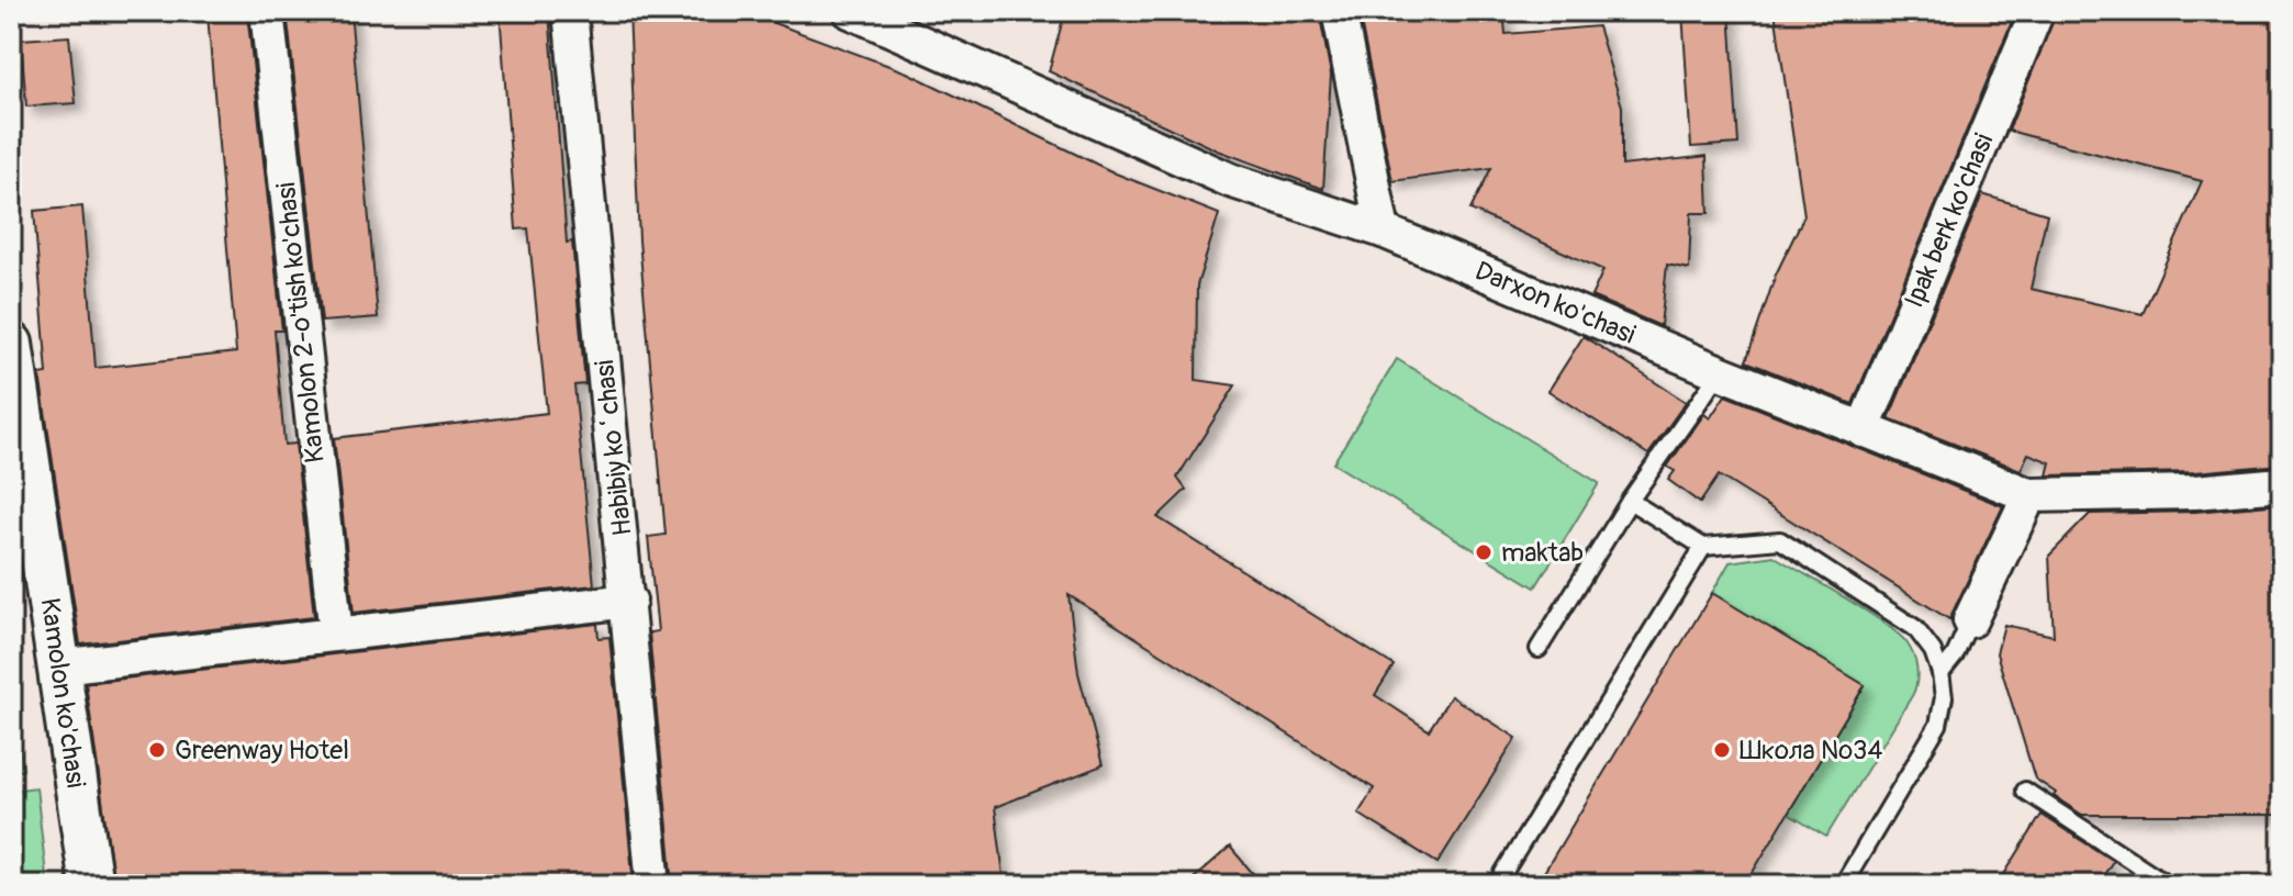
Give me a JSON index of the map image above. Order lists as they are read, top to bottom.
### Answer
{
  "streets": {
    "street": [
      "Ipak berk ko'chasi",
      "Darxon ko'chasi",
      "Kamolon 2-o'tish ko'chasi",
      "Habibiy koʻchasi",
      "Kamolon ko'chasi"
    ]
  },
  "crossings": [
    ["Ipak berk ko'chasi", "Darxon ko'chasi"]
  ],
  "places": ["maktab", "Greenway Hotel", "Школа №34"]
}
